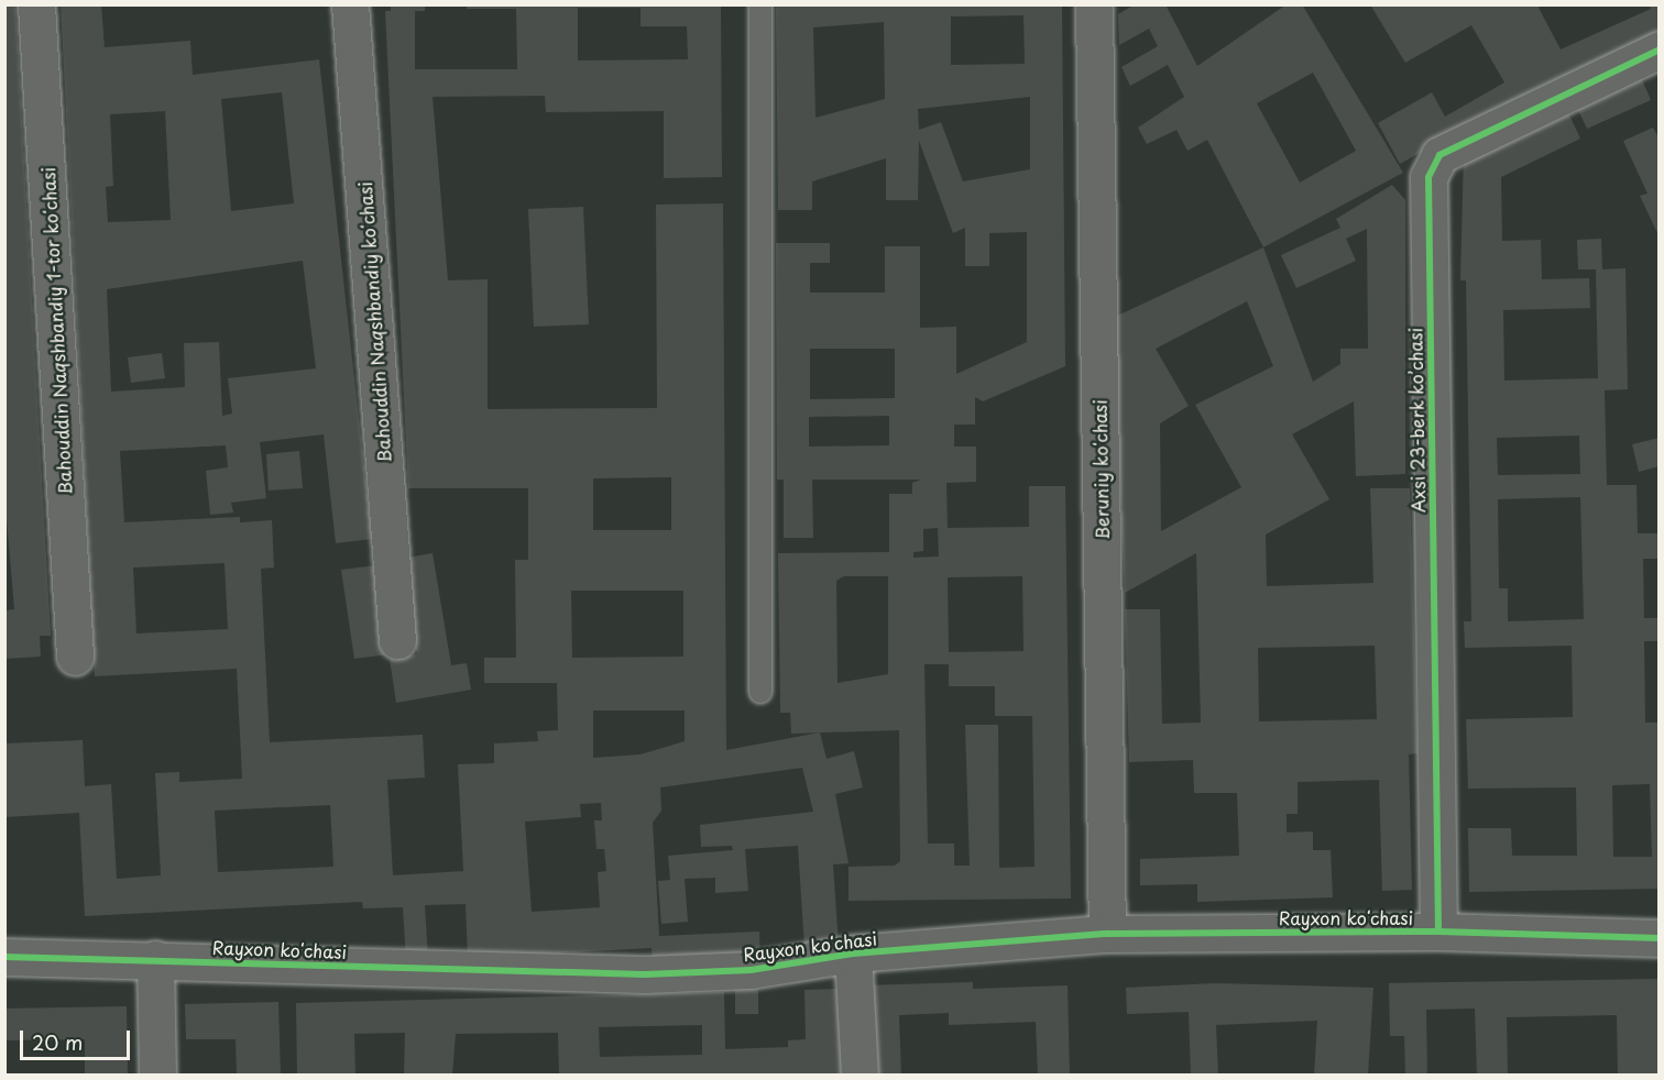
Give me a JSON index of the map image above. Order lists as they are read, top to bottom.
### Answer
{
  "streets": {
    "street": [
      "Bahouddin Naqshbandiy koʻchasi",
      "Bahouddin Naqshbandiy 1-tor koʻchasi",
      "Аxsi 23-berk koʼchasi",
      "Beruniy koʻchasi",
      "Rayxon koʻchasi"
    ]
  },
  "crossings": [
    ["Аxsi 23-berk koʼchasi", "Rayxon koʻchasi"],
    ["Beruniy koʻchasi", "Rayxon koʻchasi"]
  ],
  "scale_bar": "20 m"
}
